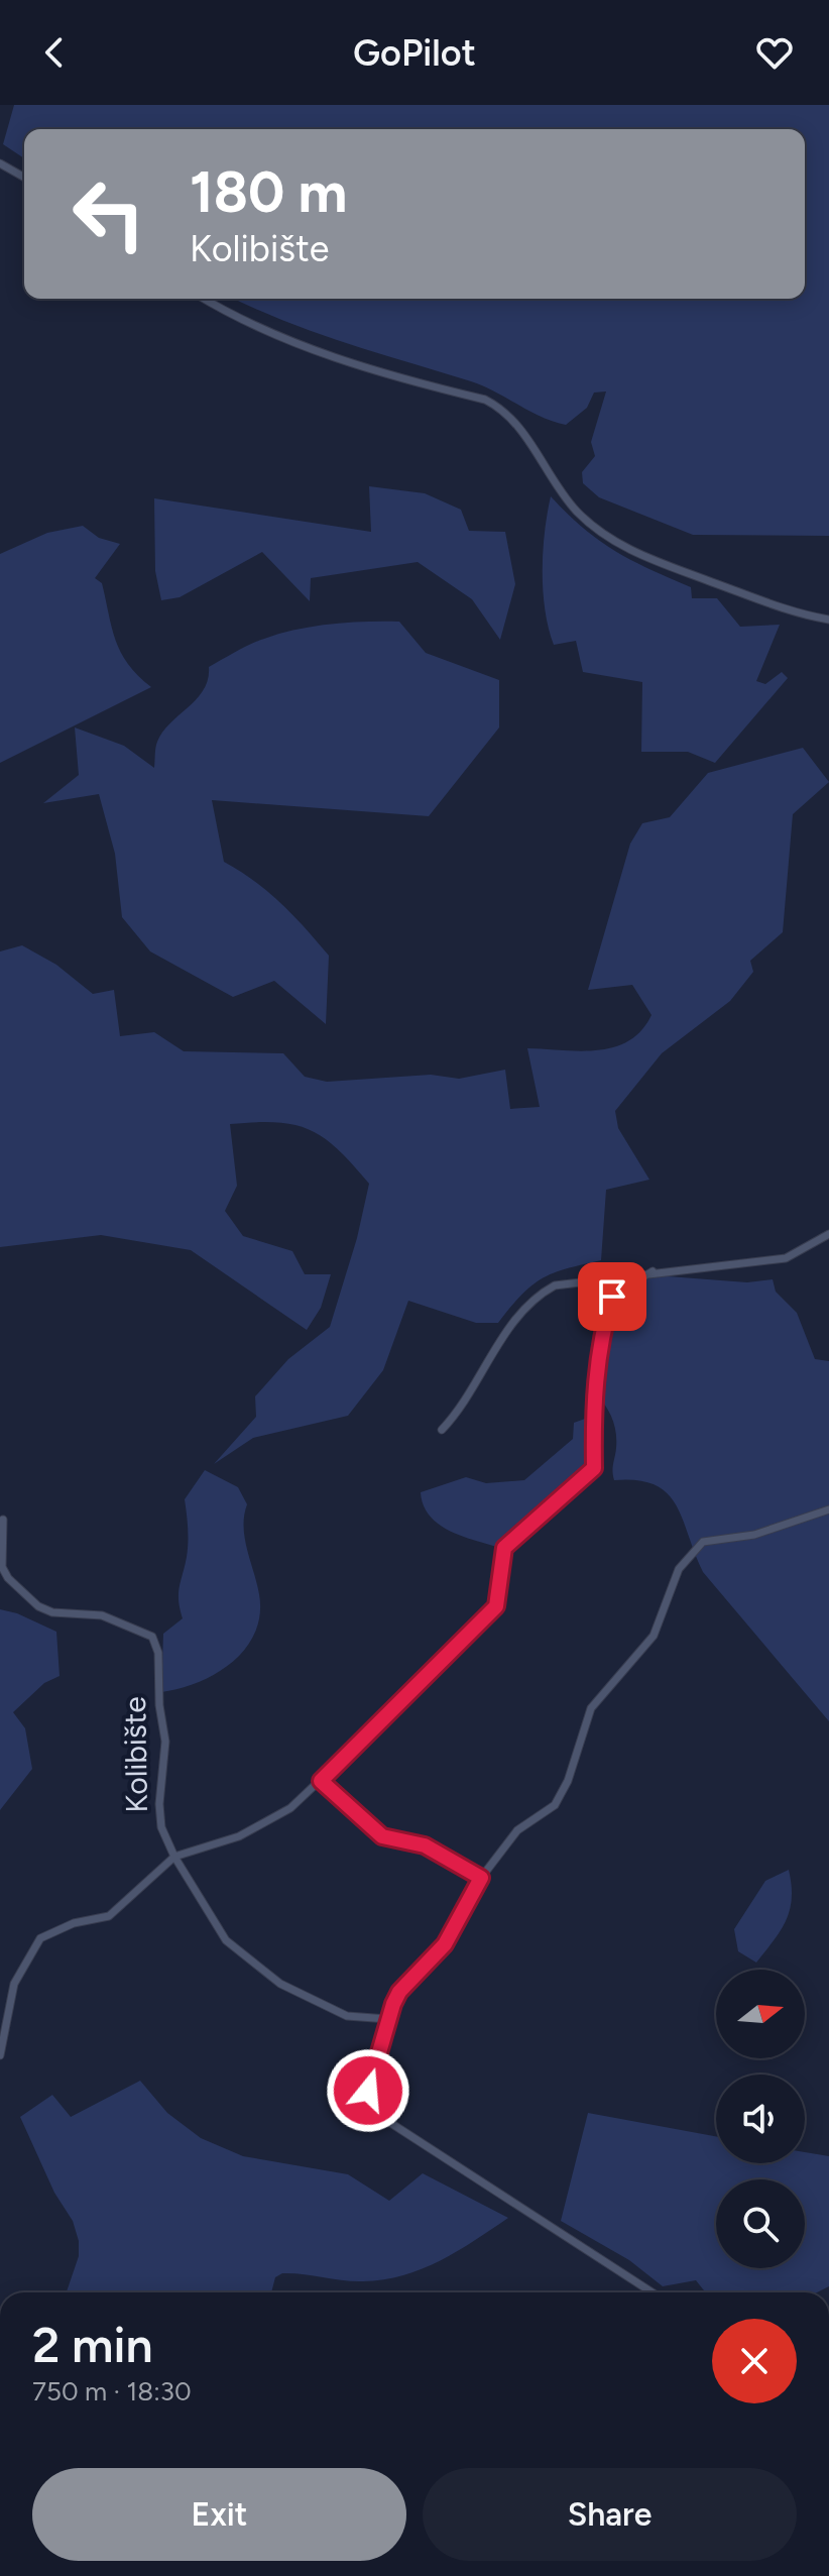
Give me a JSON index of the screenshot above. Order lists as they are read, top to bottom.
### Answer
{
  "streets": {
    "street": ["Kolibište"]
  },
  "north": "right",
  "page": {
    "header": "GoPilot",
    "turn": ["180 m", "Kolibište"],
    "heading": ["2 min", "750 m · 18:30"],
    "buttons": ["Exit", "Share"]
  }
}
